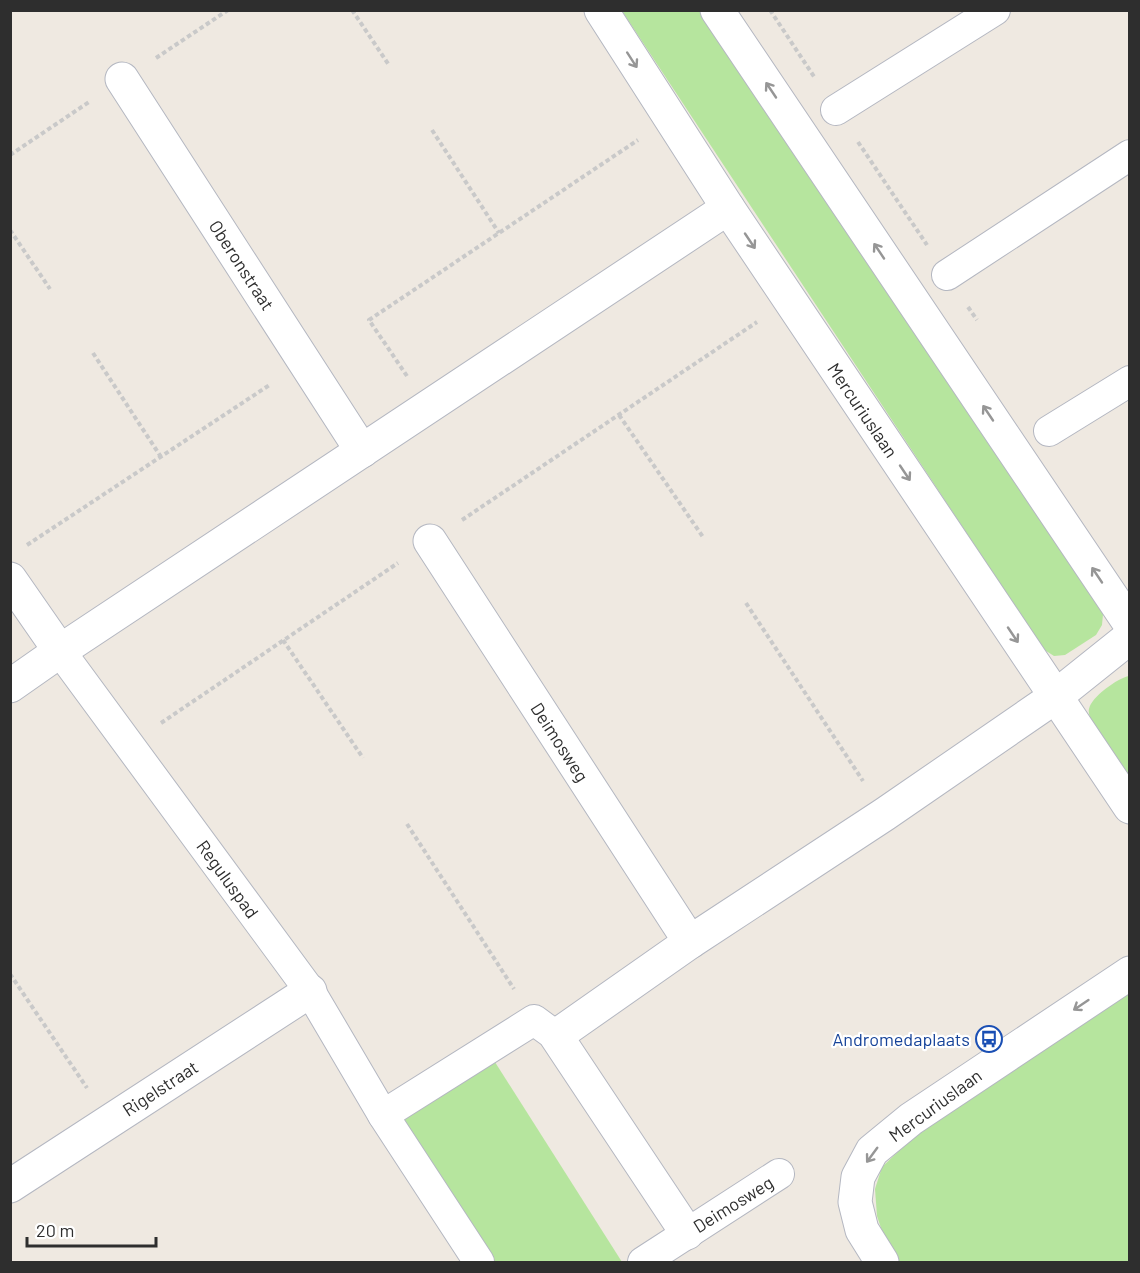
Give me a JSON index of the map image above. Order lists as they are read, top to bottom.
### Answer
{
  "streets": {
    "street": [
      "Oberonstraat",
      "Mercuriuslaan",
      "Deimosweg",
      "Reguluspad",
      "Rigelstraat"
    ]
  },
  "crossings": [
    ["Reguluspad", "Rigelstraat"]
  ],
  "places": {
    "bus stop": ["Andromedaplaats"]
  },
  "scale_bar": "20 m"
}
